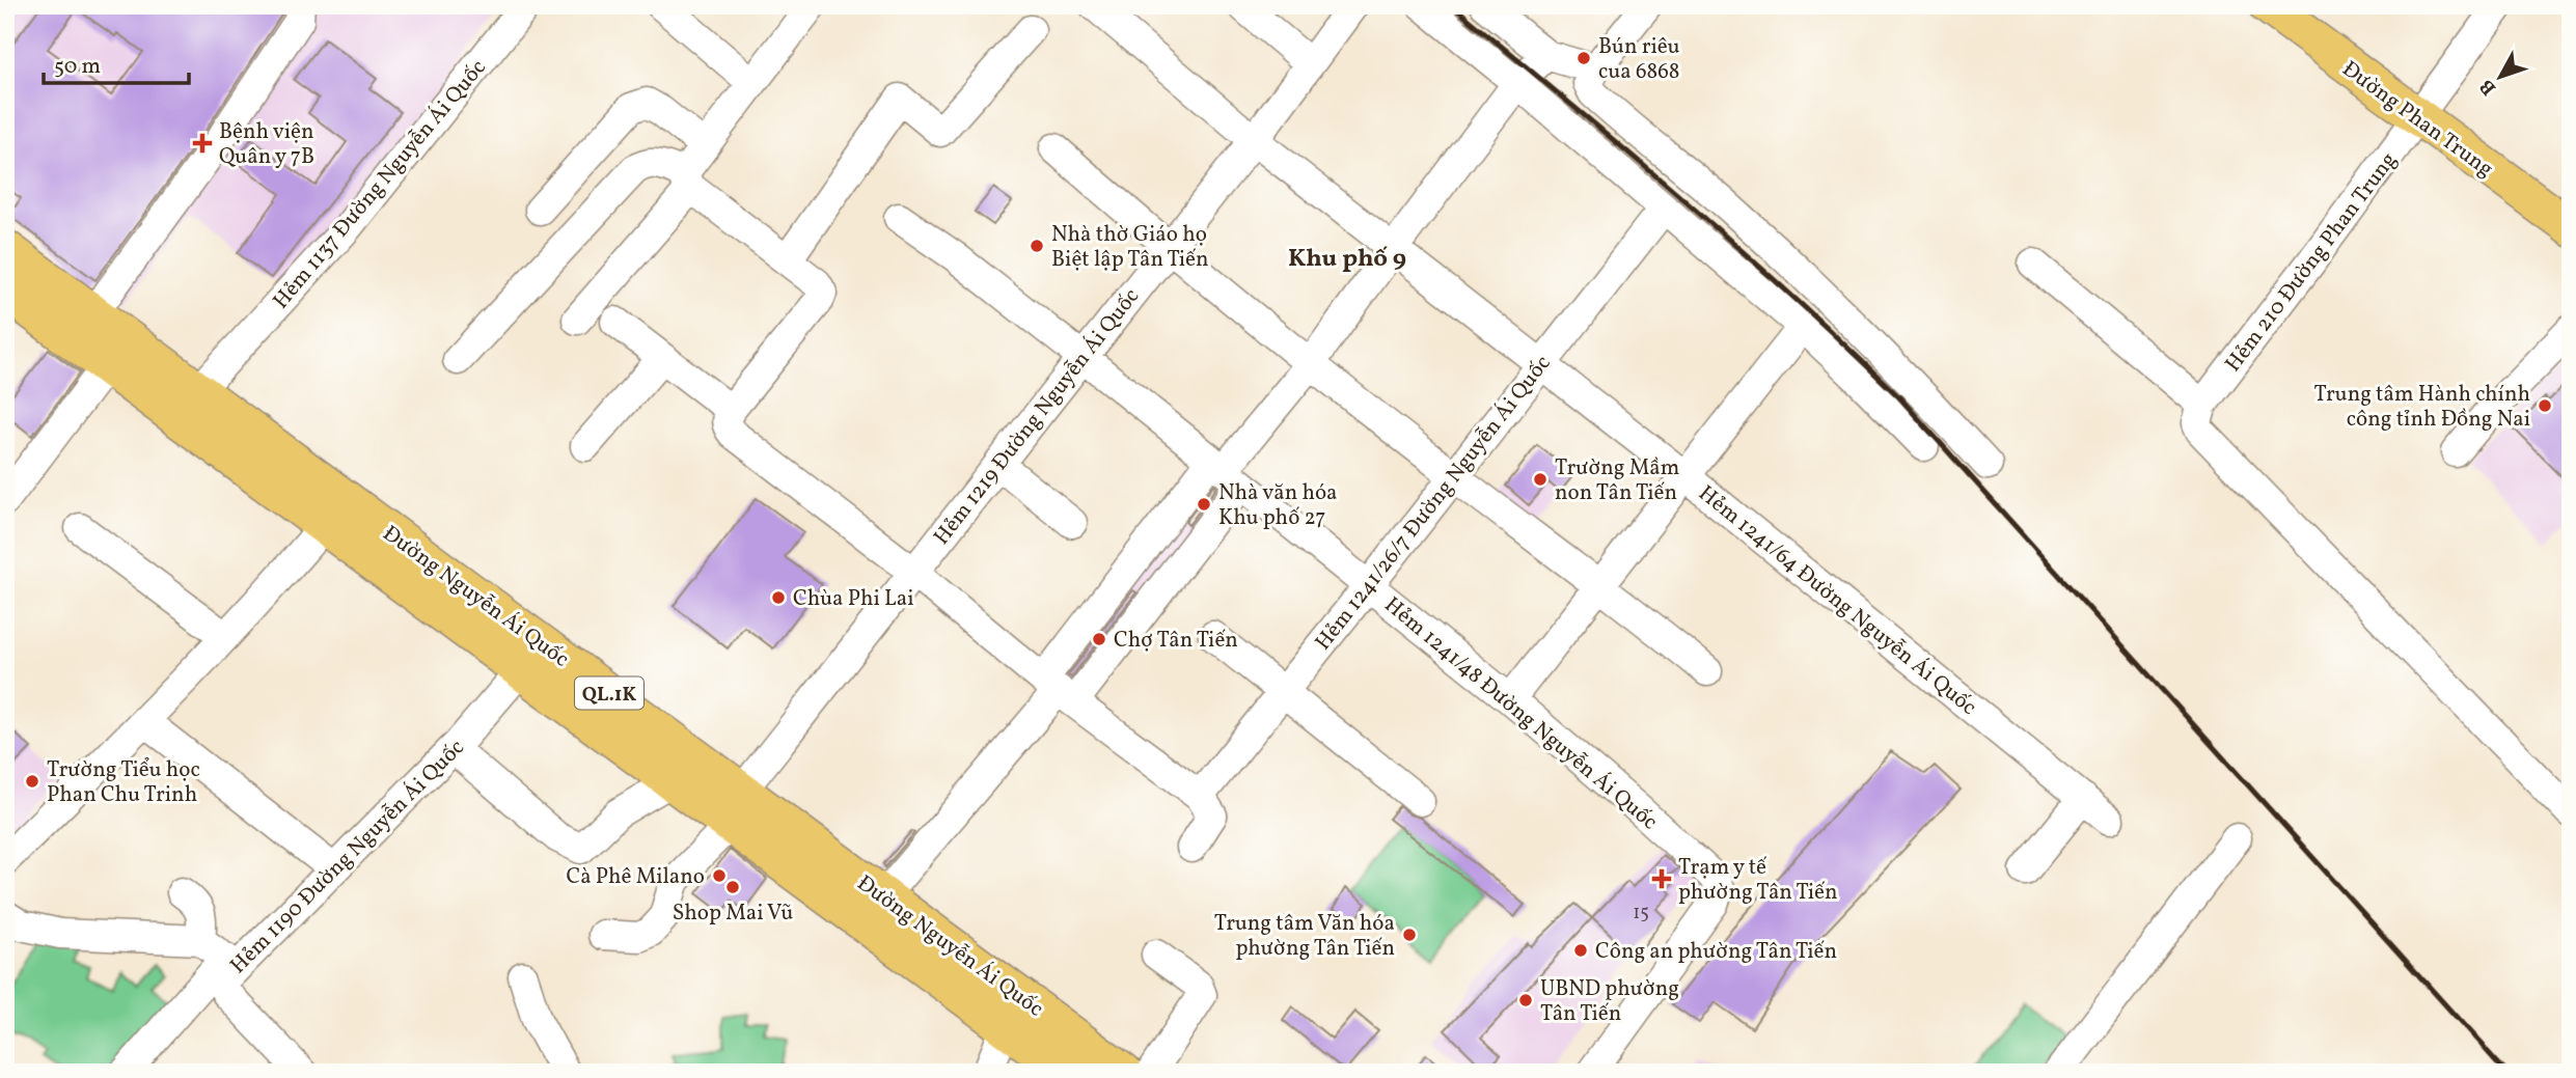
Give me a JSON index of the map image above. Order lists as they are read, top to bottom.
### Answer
{
  "streets": {
    "main road": ["Đường Phan Trung", "Đường Nguyễn Ái Quốc", "QL.1K"],
    "street": [
      "Hẻm 1137 Đường Nguyễn Ái Quốc",
      "Hẻm 210 Đường Phan Trung",
      "Hẻm 1219 Đường Nguyễn Ái Quốc",
      "Hẻm 1241/26/7 Đường Nguyễn Ái Quốc",
      "Hẻm 1241/64 Đường Nguyễn Ái Quốc",
      "Hẻm 1241/48 Đường Nguyễn Ái Quốc",
      "Hẻm 1190 Đường Nguyễn Ái Quốc"
    ]
  },
  "crossings": [
    ["Đường Phan Trung", "Hẻm 210 Đường Phan Trung"],
    ["Hẻm 1137 Đường Nguyễn Ái Quốc", "Đường Nguyễn Ái Quốc"],
    ["Hẻm 1219 Đường Nguyễn Ái Quốc", "Đường Nguyễn Ái Quốc"],
    ["Hẻm 1219 Đường Nguyễn Ái Quốc", "Hẻm 1241/64 Đường Nguyễn Ái Quốc"],
    ["Hẻm 1219 Đường Nguyễn Ái Quốc", "Hẻm 1241/48 Đường Nguyễn Ái Quốc"],
    ["Hẻm 1241/26/7 Đường Nguyễn Ái Quốc", "Hẻm 1241/64 Đường Nguyễn Ái Quốc"],
    ["Hẻm 1241/26/7 Đường Nguyễn Ái Quốc", "Hẻm 1241/48 Đường Nguyễn Ái Quốc"],
    ["Đường Nguyễn Ái Quốc", "Hẻm 1190 Đường Nguyễn Ái Quốc"]
  ],
  "districts": ["Khu phố 9"],
  "places": {
    "other": [
      "Bún riêu cua 6868",
      "Nhà thờ Giáo họ Biệt lập Tân Tiến",
      "Trung tâm Hành chính công tỉnh Đồng Nai",
      "Trường Mầm non Tân Tiến",
      "Nhà văn hóa Khu phố 27",
      "Chùa Phi Lai",
      "Chợ Tân Tiến",
      "Trường Tiểu học Phan Chu Trinh",
      "Cà Phê Milano",
      "Shop Mai Vũ",
      "Trung tâm Văn hóa phường Tân Tiến",
      "Công an phường Tân Tiến",
      "UBND phường Tân Tiến"
    ],
    "health": ["Bệnh viện Quân y 7B", "Trạm y tế phường Tân Tiến"]
  },
  "house_numbers": ["15"],
  "scale_bar": "50 m",
  "north": "bottom left"
}
